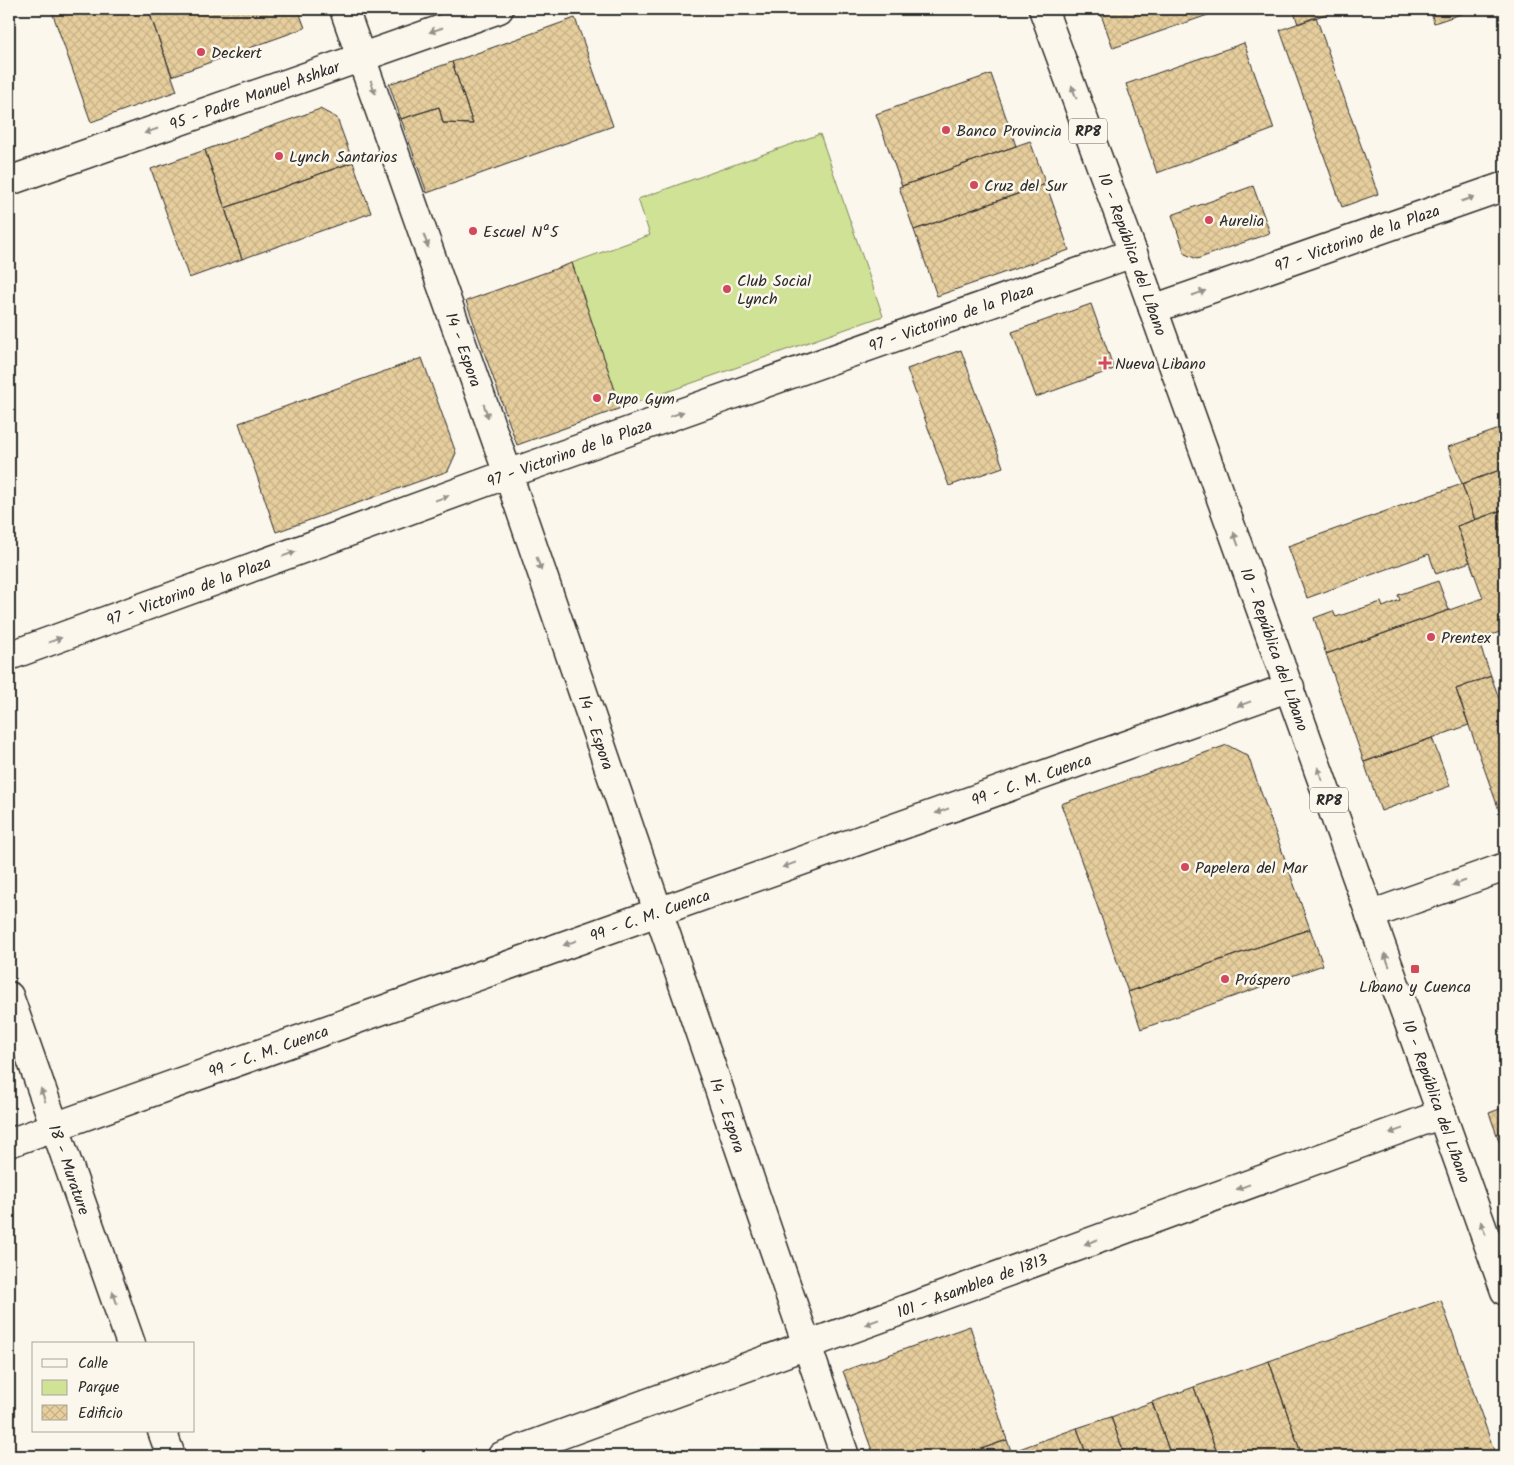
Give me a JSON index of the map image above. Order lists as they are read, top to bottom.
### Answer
{
  "streets": {
    "street": [
      "95 - Padre Manuel Ashkar",
      "RP8",
      "97 - Victorino de la Plaza",
      "10 - República del Líbano",
      "14 - Espora",
      "99 - C. M. Cuenca",
      "18 - Murature",
      "101 - Asamblea de 1813"
    ]
  },
  "crossings": [
    ["95 - Padre Manuel Ashkar", "14 - Espora"],
    ["97 - Victorino de la Plaza", "10 - República del Líbano"],
    ["97 - Victorino de la Plaza", "14 - Espora"],
    ["10 - República del Líbano", "99 - C. M. Cuenca"],
    ["10 - República del Líbano", "101 - Asamblea de 1813"],
    ["14 - Espora", "99 - C. M. Cuenca"],
    ["14 - Espora", "101 - Asamblea de 1813"],
    ["99 - C. M. Cuenca", "18 - Murature"]
  ],
  "one_way": [
    "95 - Padre Manuel Ashkar",
    "97 - Victorino de la Plaza",
    "10 - República del Líbano",
    "14 - Espora",
    "99 - C. M. Cuenca",
    "18 - Murature",
    "101 - Asamblea de 1813"
  ],
  "places": {
    "other": [
      "Deckert",
      "Banco Provincia",
      "Lynch Santarios",
      "Cruz del Sur",
      "Aurelia",
      "Escuel Nª5",
      "Club Social Lynch",
      "Pupo Gym",
      "Prentex",
      "Papelera del Mar",
      "Próspero"
    ],
    "health": ["Nueva Libano"],
    "transit": ["Líbano y Cuenca"]
  },
  "legend": ["Calle", "Parque", "Edificio"]
}
